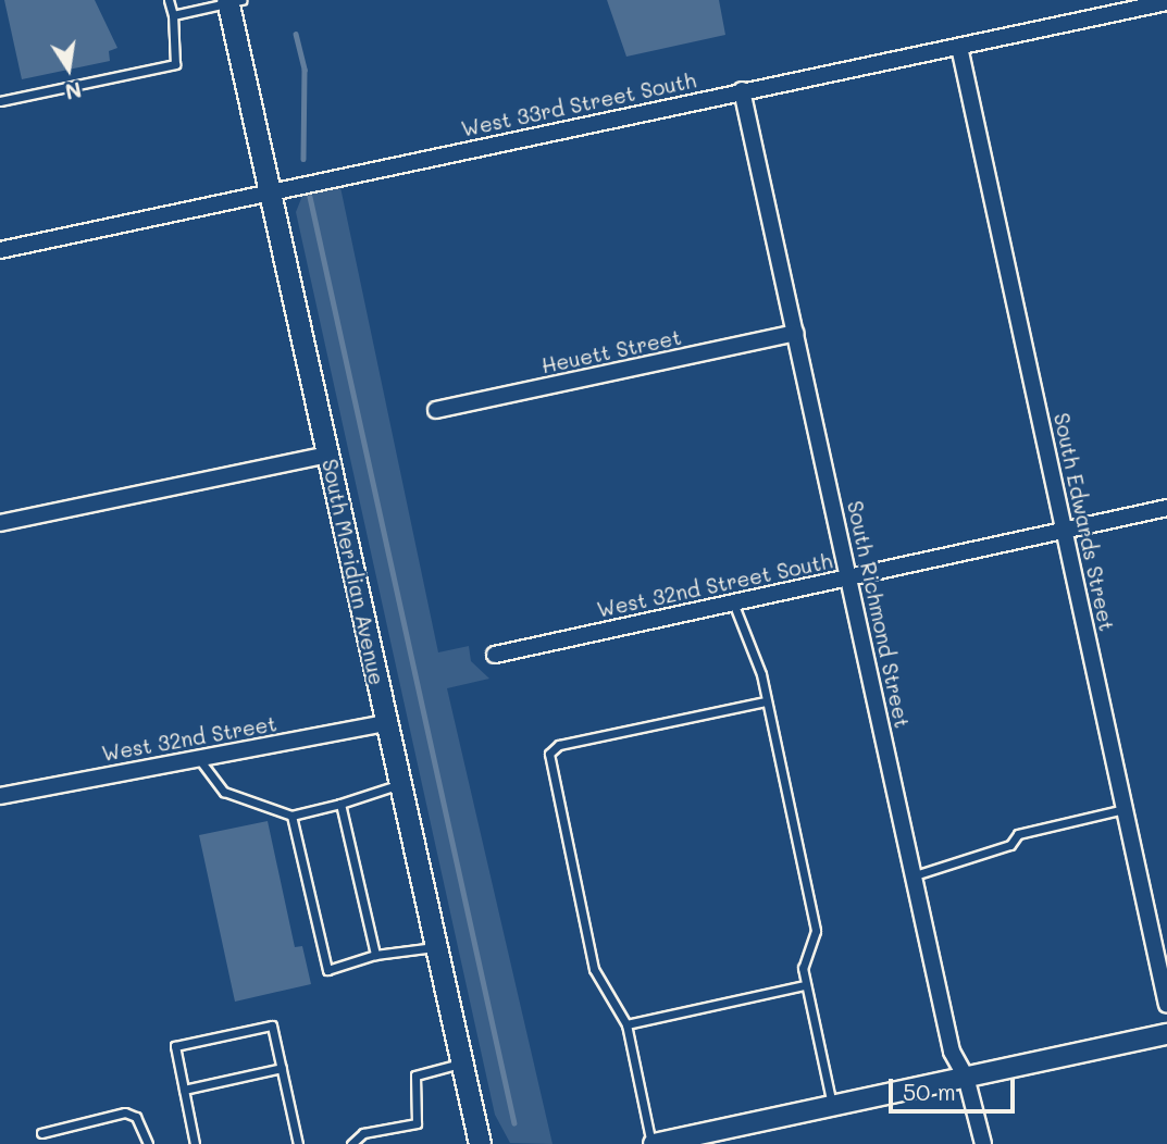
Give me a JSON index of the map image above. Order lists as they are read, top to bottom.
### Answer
{
  "streets": {
    "main road": ["South Meridian Avenue"],
    "street": [
      "West 33rd Street South",
      "Heuett Street",
      "South Edwards Street",
      "West 32nd Street South",
      "South Richmond Street",
      "West 32nd Street"
    ]
  },
  "crossings": [
    ["West 33rd Street South", "South Edwards Street"],
    ["West 33rd Street South", "South Meridian Avenue"],
    ["West 33rd Street South", "South Richmond Street"],
    ["Heuett Street", "South Richmond Street"],
    ["South Edwards Street", "West 32nd Street South"],
    ["South Meridian Avenue", "West 32nd Street"],
    ["West 32nd Street South", "South Richmond Street"]
  ],
  "scale_bar": "50 m",
  "north": "bottom"
}
